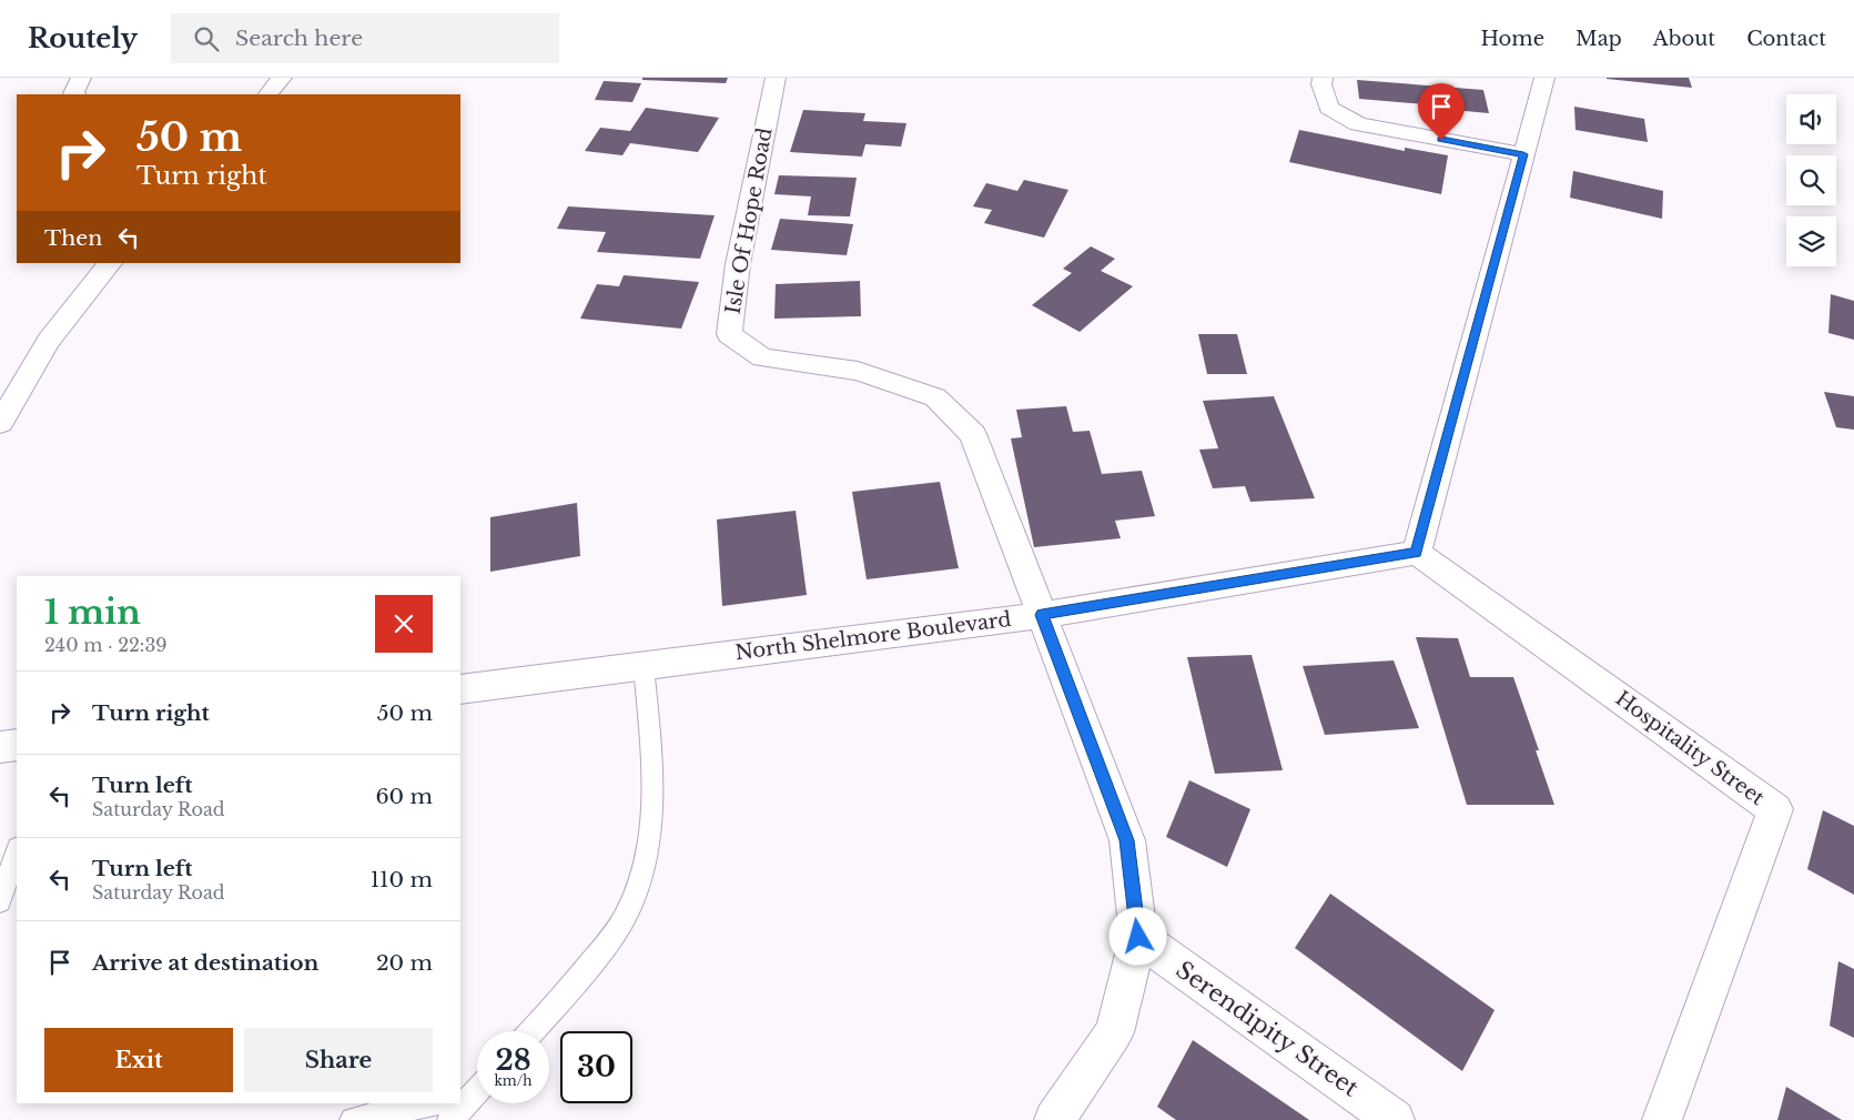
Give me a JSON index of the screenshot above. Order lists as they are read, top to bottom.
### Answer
{
  "streets": {
    "street": [
      "Isle Of Hope Road",
      "North Shelmore Boulevard",
      "Hospitality Street",
      "Serendipity Street"
    ]
  },
  "crossings": [
    ["Isle Of Hope Road", "North Shelmore Boulevard"],
    ["North Shelmore Boulevard", "Hospitality Street"]
  ],
  "page": {
    "header": "Routely",
    "search": "Search here",
    "nav": [
      "Home",
      "Map",
      "About",
      "Contact"
    ],
    "turn": ["50 m", "Turn right"],
    "then": "Then",
    "heading": ["1 min", "240 m · 22:39"],
    "list": [
      {
        "name": "Turn right",
        "value": "50 m"
      },
      {
        "name": "Turn left",
        "note": "Saturday Road",
        "value": "60 m"
      },
      {
        "name": "Turn left",
        "note": "Saturday Road",
        "value": "110 m"
      },
      {
        "name": "Arrive at destination",
        "value": "20 m"
      }
    ],
    "buttons": ["Exit", "Share"],
    "speed": "28 km/h",
    "limit": "30"
  }
}
